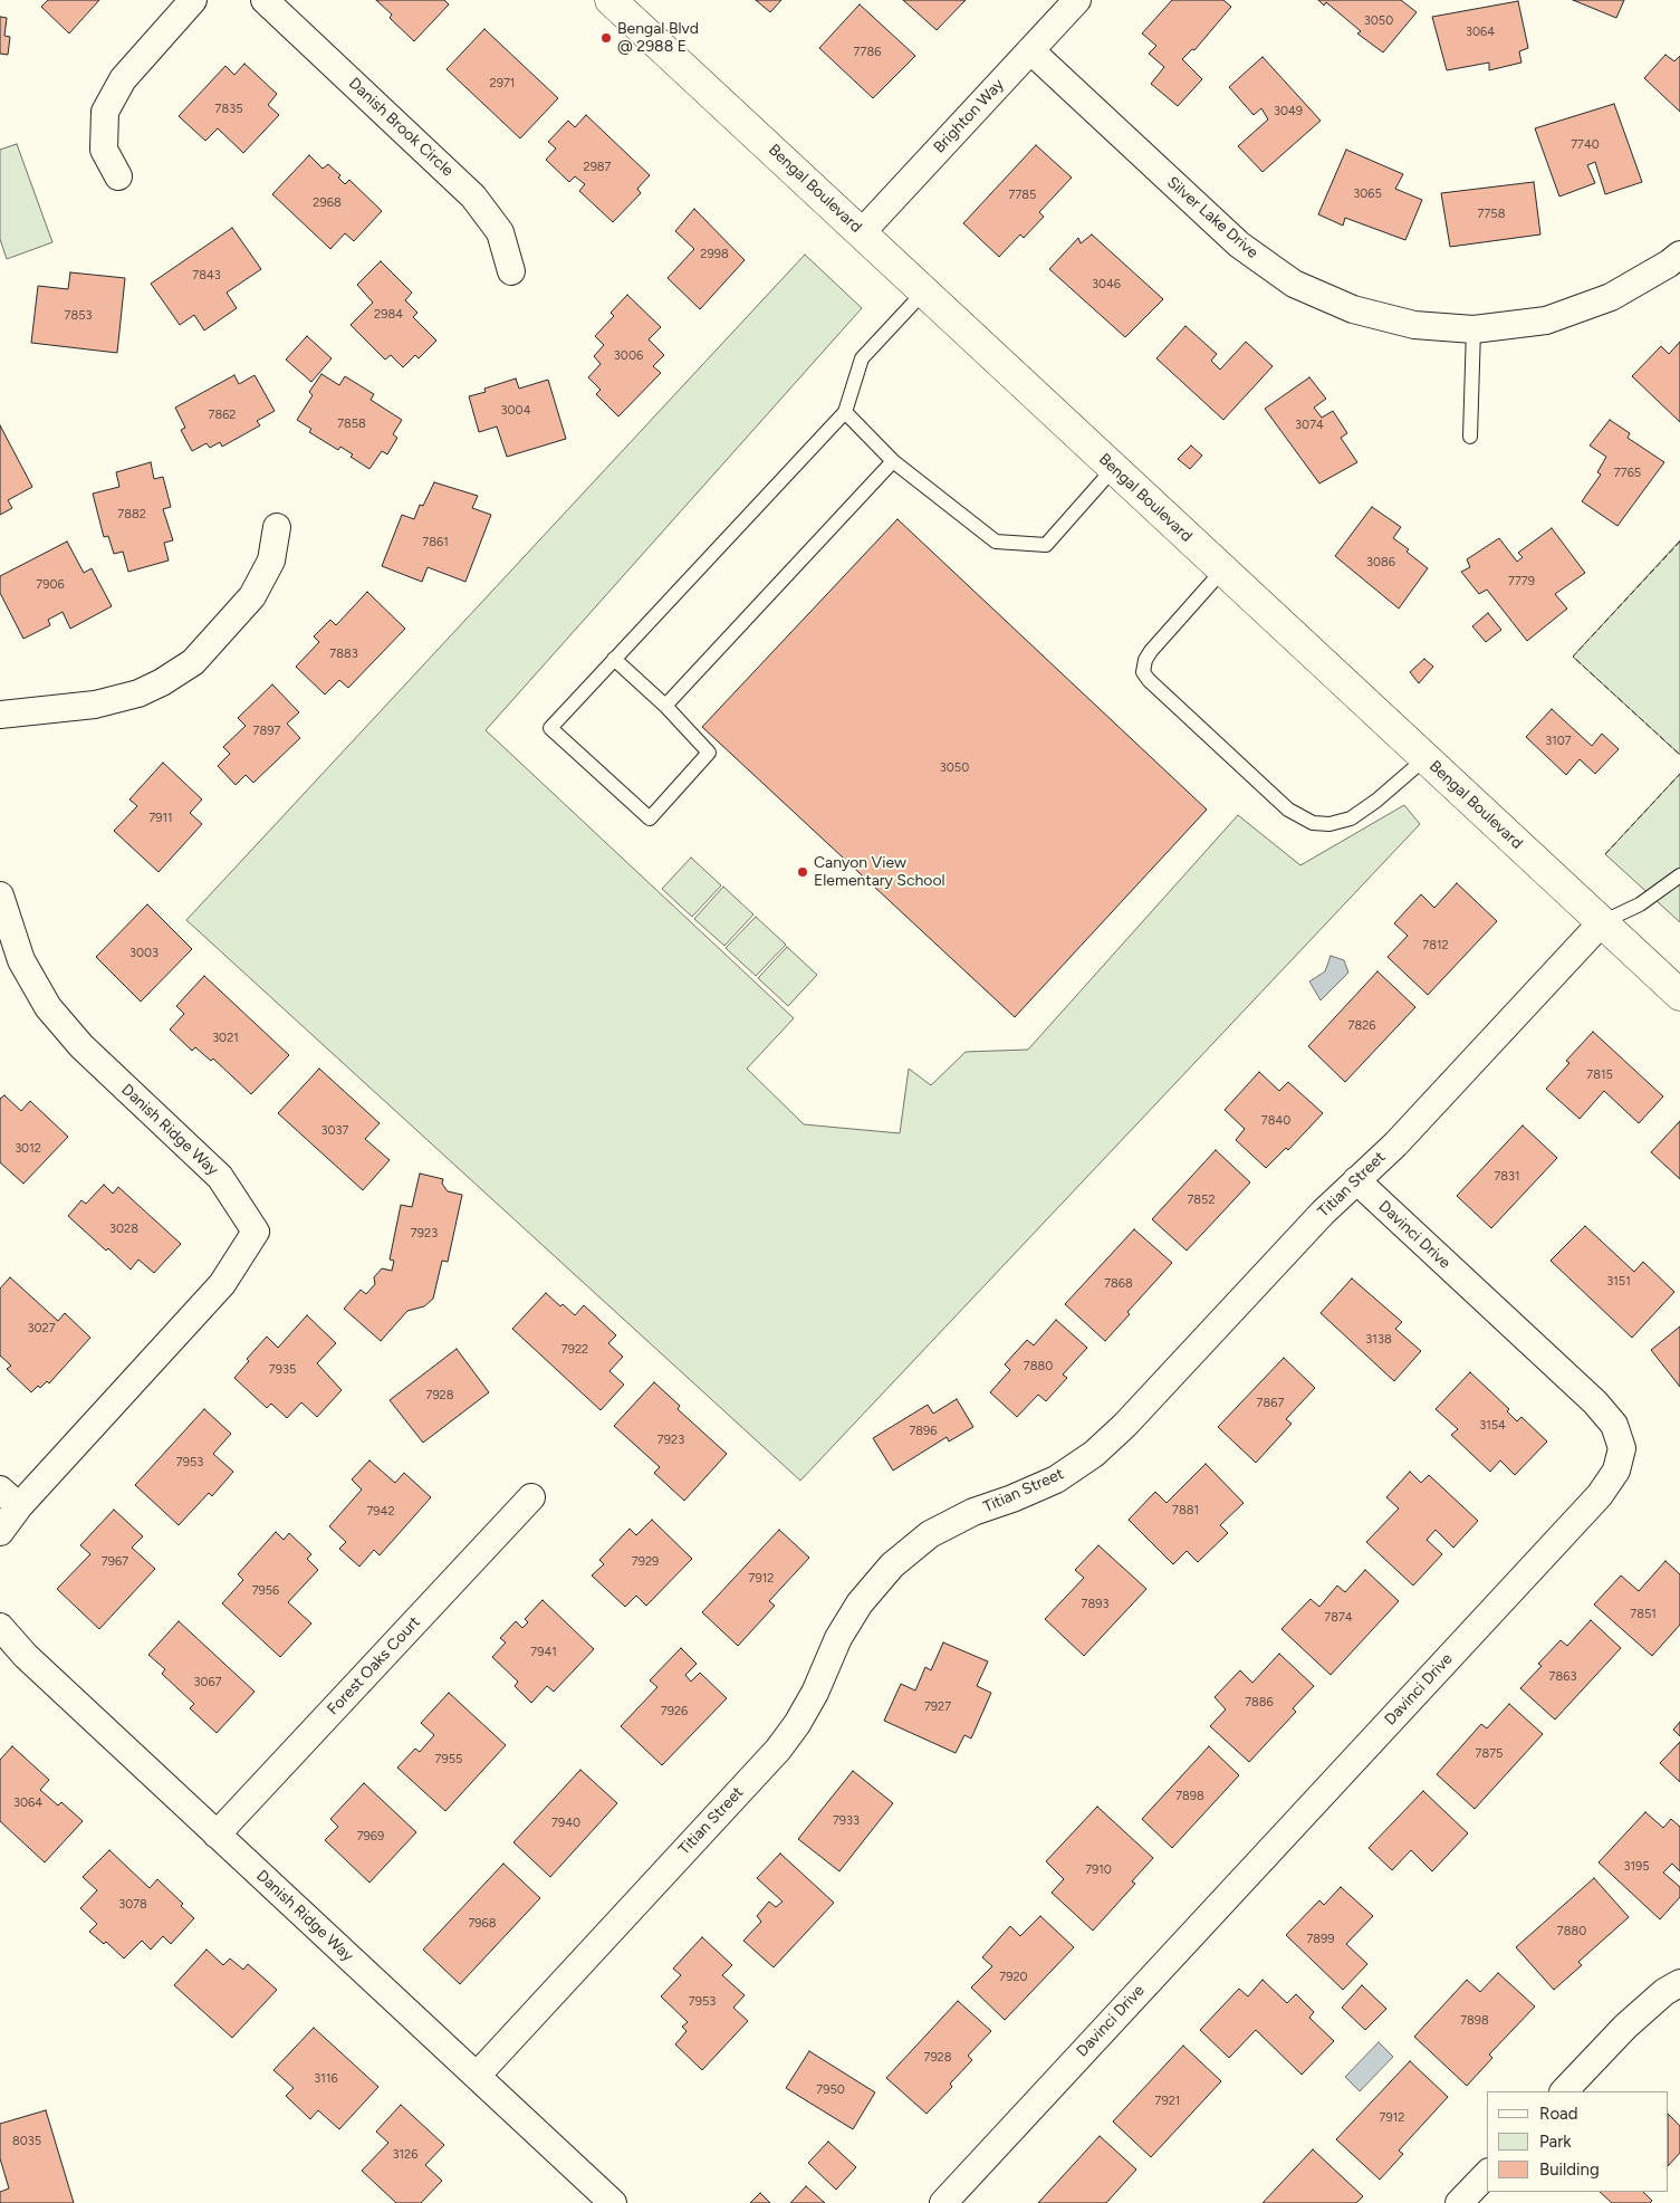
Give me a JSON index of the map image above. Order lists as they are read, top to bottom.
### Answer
{
  "streets": {
    "main road": ["Bengal Boulevard"],
    "street": [
      "Brighton Way",
      "Danish Brook Circle",
      "Silver Lake Drive",
      "Danish Ridge Way",
      "Titian Street",
      "Davinci Drive",
      "Forest Oaks Court"
    ]
  },
  "crossings": [
    ["Brighton Way", "Bengal Boulevard"],
    ["Brighton Way", "Silver Lake Drive"],
    ["Bengal Boulevard", "Titian Street"],
    ["Danish Ridge Way", "Titian Street"],
    ["Danish Ridge Way", "Forest Oaks Court"],
    ["Titian Street", "Davinci Drive"]
  ],
  "places": ["Bengal Blvd @ 2988 E", "Canyon View Elementary School"],
  "house_numbers": [
    "3050",
    "3064",
    "7786",
    "2971",
    "7835",
    "3049",
    "7740",
    "2987",
    "3065",
    "7785",
    "2968",
    "7758",
    "2998",
    "7843",
    "3046",
    "2984",
    "7853",
    "3006",
    "3004",
    "7862",
    "7858",
    "3074",
    "7765",
    "7882",
    "7861",
    "3086",
    "7779",
    "7906",
    "7883",
    "7897",
    "3107",
    "3050",
    "7911",
    "7812",
    "3003",
    "7826",
    "3021",
    "7815",
    "7840",
    "3037",
    "3012",
    "7831",
    "7852",
    "3028",
    "7923",
    "3151",
    "7868",
    "3027",
    "3138",
    "7922",
    "7880",
    "7935",
    "7928",
    "7867",
    "3154",
    "7896",
    "7923",
    "7953",
    "7881",
    "7942",
    "7967",
    "7929",
    "7912",
    "7956",
    "7893",
    "7851",
    "7874",
    "7941",
    "7863",
    "3067",
    "7886",
    "7927",
    "7926",
    "7875",
    "7955",
    "7898",
    "3064",
    "7933",
    "7940",
    "7969",
    "3195",
    "7910",
    "3078",
    "7968",
    "7880",
    "7899",
    "7920",
    "7953",
    "7898",
    "7928",
    "3116",
    "7950",
    "7921",
    "7912",
    "8035",
    "3126"
  ],
  "legend": ["Road", "Park", "Building"]
}
